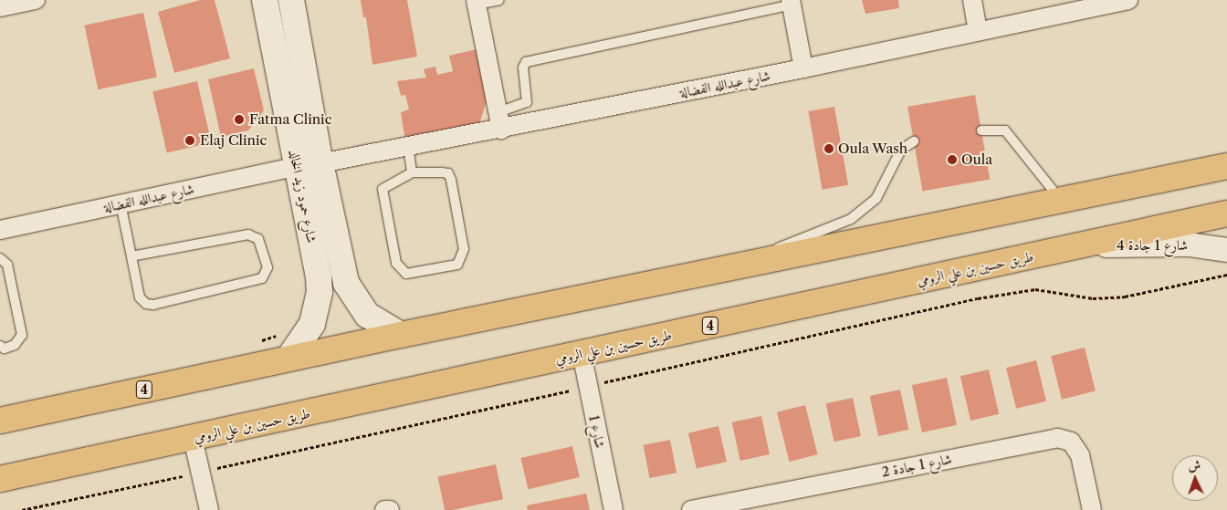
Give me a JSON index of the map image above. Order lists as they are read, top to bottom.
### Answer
{
  "streets": {
    "highway": ["طريق حسين بن علي الرومي", "4"],
    "main road": ["شارع حمود زيد الخالد"],
    "street": [
      "شارع عبدالله الفضالة",
      "شارع 1 جادة 4",
      "شارع 1",
      "شارع 1 جادة 2"
    ]
  },
  "crossings": [
    ["شارع عبدالله الفضالة", "شارع حمود زيد الخالد"],
    ["شارع حمود زيد الخالد", "4"],
    ["شارع 1 جادة 4", "طريق حسين بن علي الرومي"],
    ["طريق حسين بن علي الرومي", "شارع 1"]
  ],
  "places": [
    "Fatma Clinic",
    "Elaj Clinic",
    "Oula Wash",
    "Oula"
  ],
  "north": "top"
}
